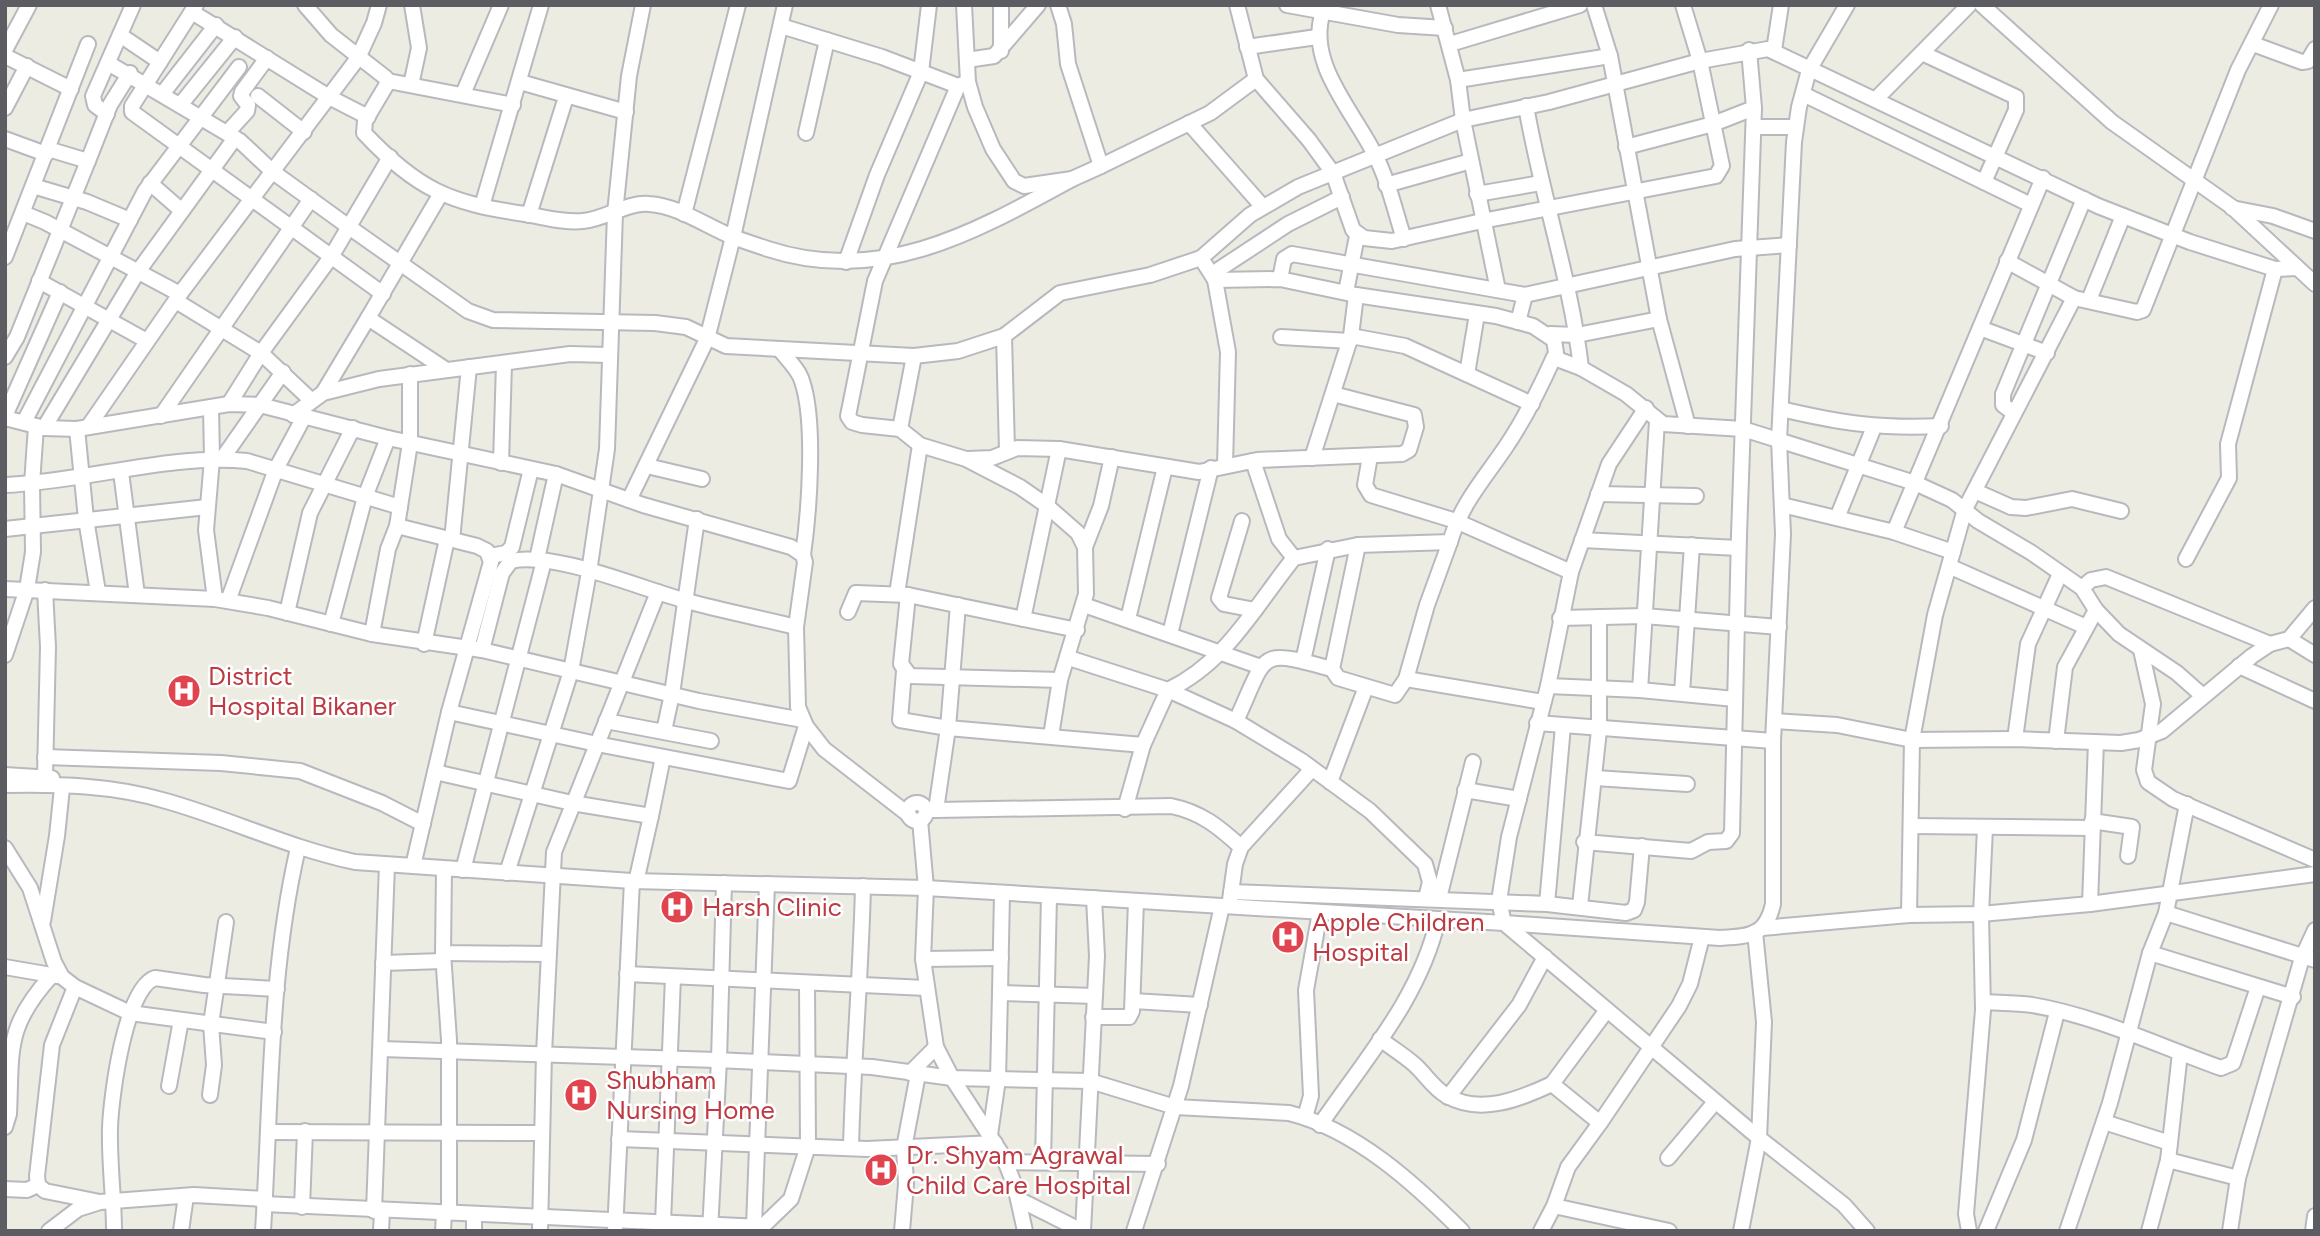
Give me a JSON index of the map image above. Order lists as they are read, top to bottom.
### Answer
{
  "places": {
    "hospital": [
      "District Hospital Bikaner",
      "Harsh Clinic",
      "Apple Children Hospital",
      "Shubham Nursing Home",
      "Dr. Shyam Agrawal Child Care Hospital"
    ]
  }
}
